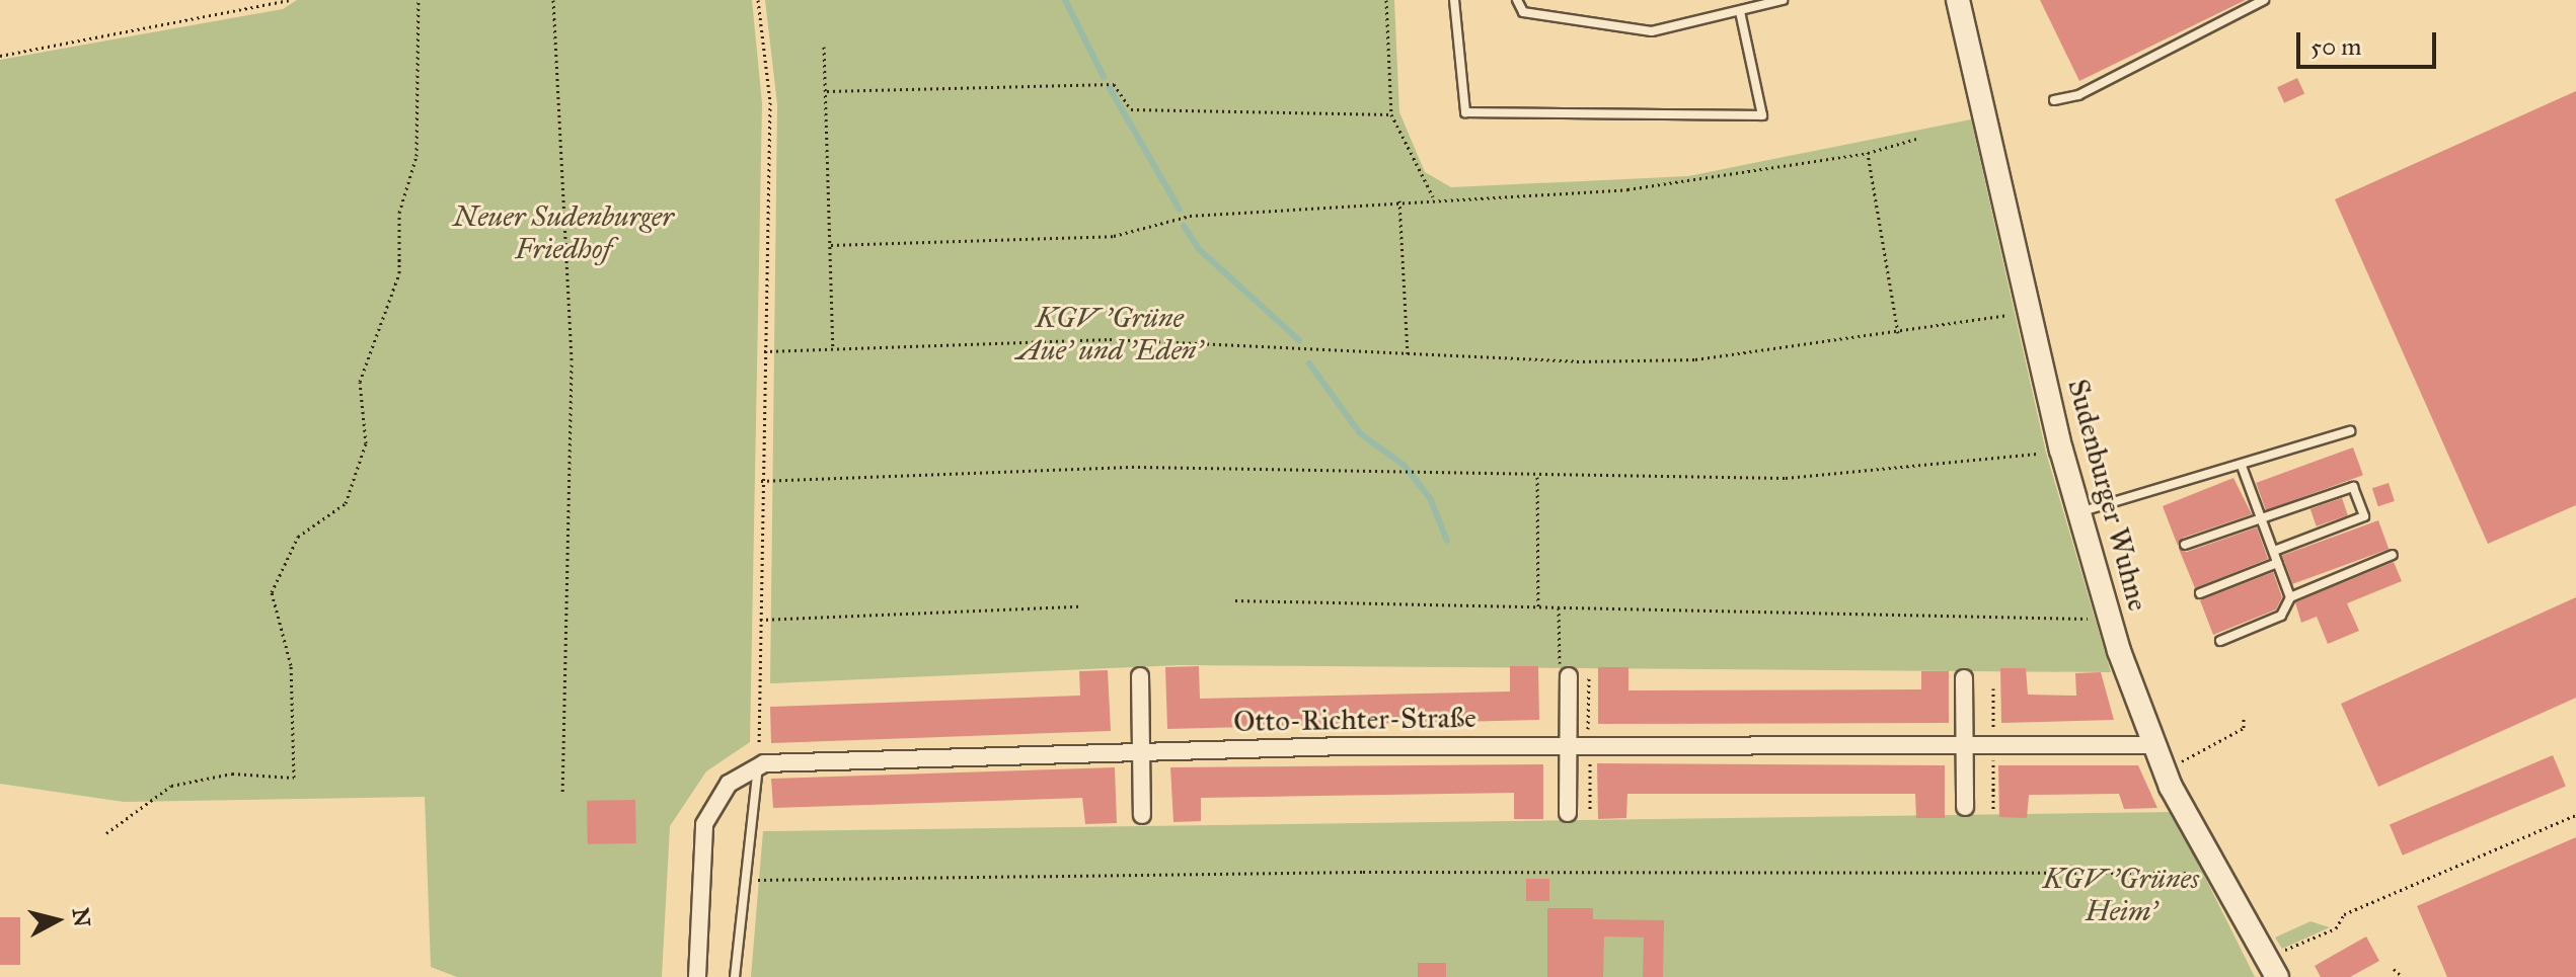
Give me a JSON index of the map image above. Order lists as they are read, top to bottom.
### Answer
{
  "streets": {
    "main road": ["Sudenburger Wuhne"],
    "street": ["Otto-Richter-Straße"]
  },
  "crossings": [
    ["Sudenburger Wuhne", "Otto-Richter-Straße"]
  ],
  "parks": ["Neuer Sudenburger Friedhof", "KGV 'Grüne Aue' und 'Eden'", "KGV 'Grünes Heim'"],
  "scale_bar": "50 m",
  "north": "right"
}
